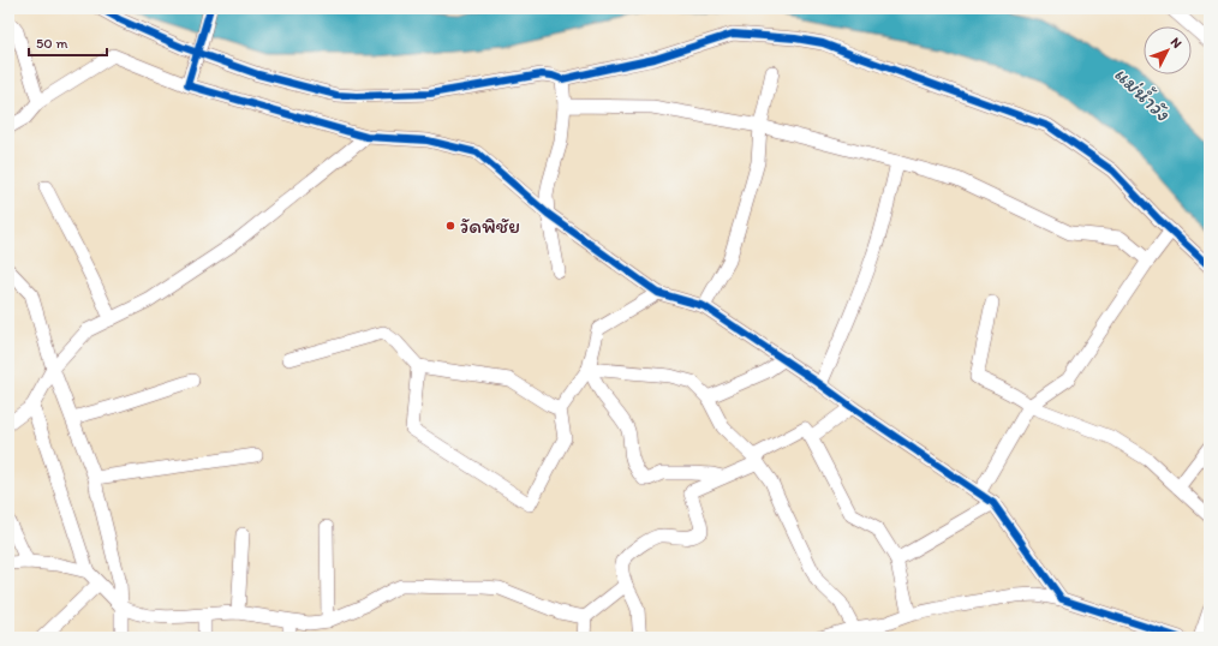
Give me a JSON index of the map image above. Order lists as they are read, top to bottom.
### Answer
{
  "water": ["แม่น้ำวัง"],
  "places": ["วัดพิชัย"],
  "scale_bar": "50 m",
  "north": "top right"
}
